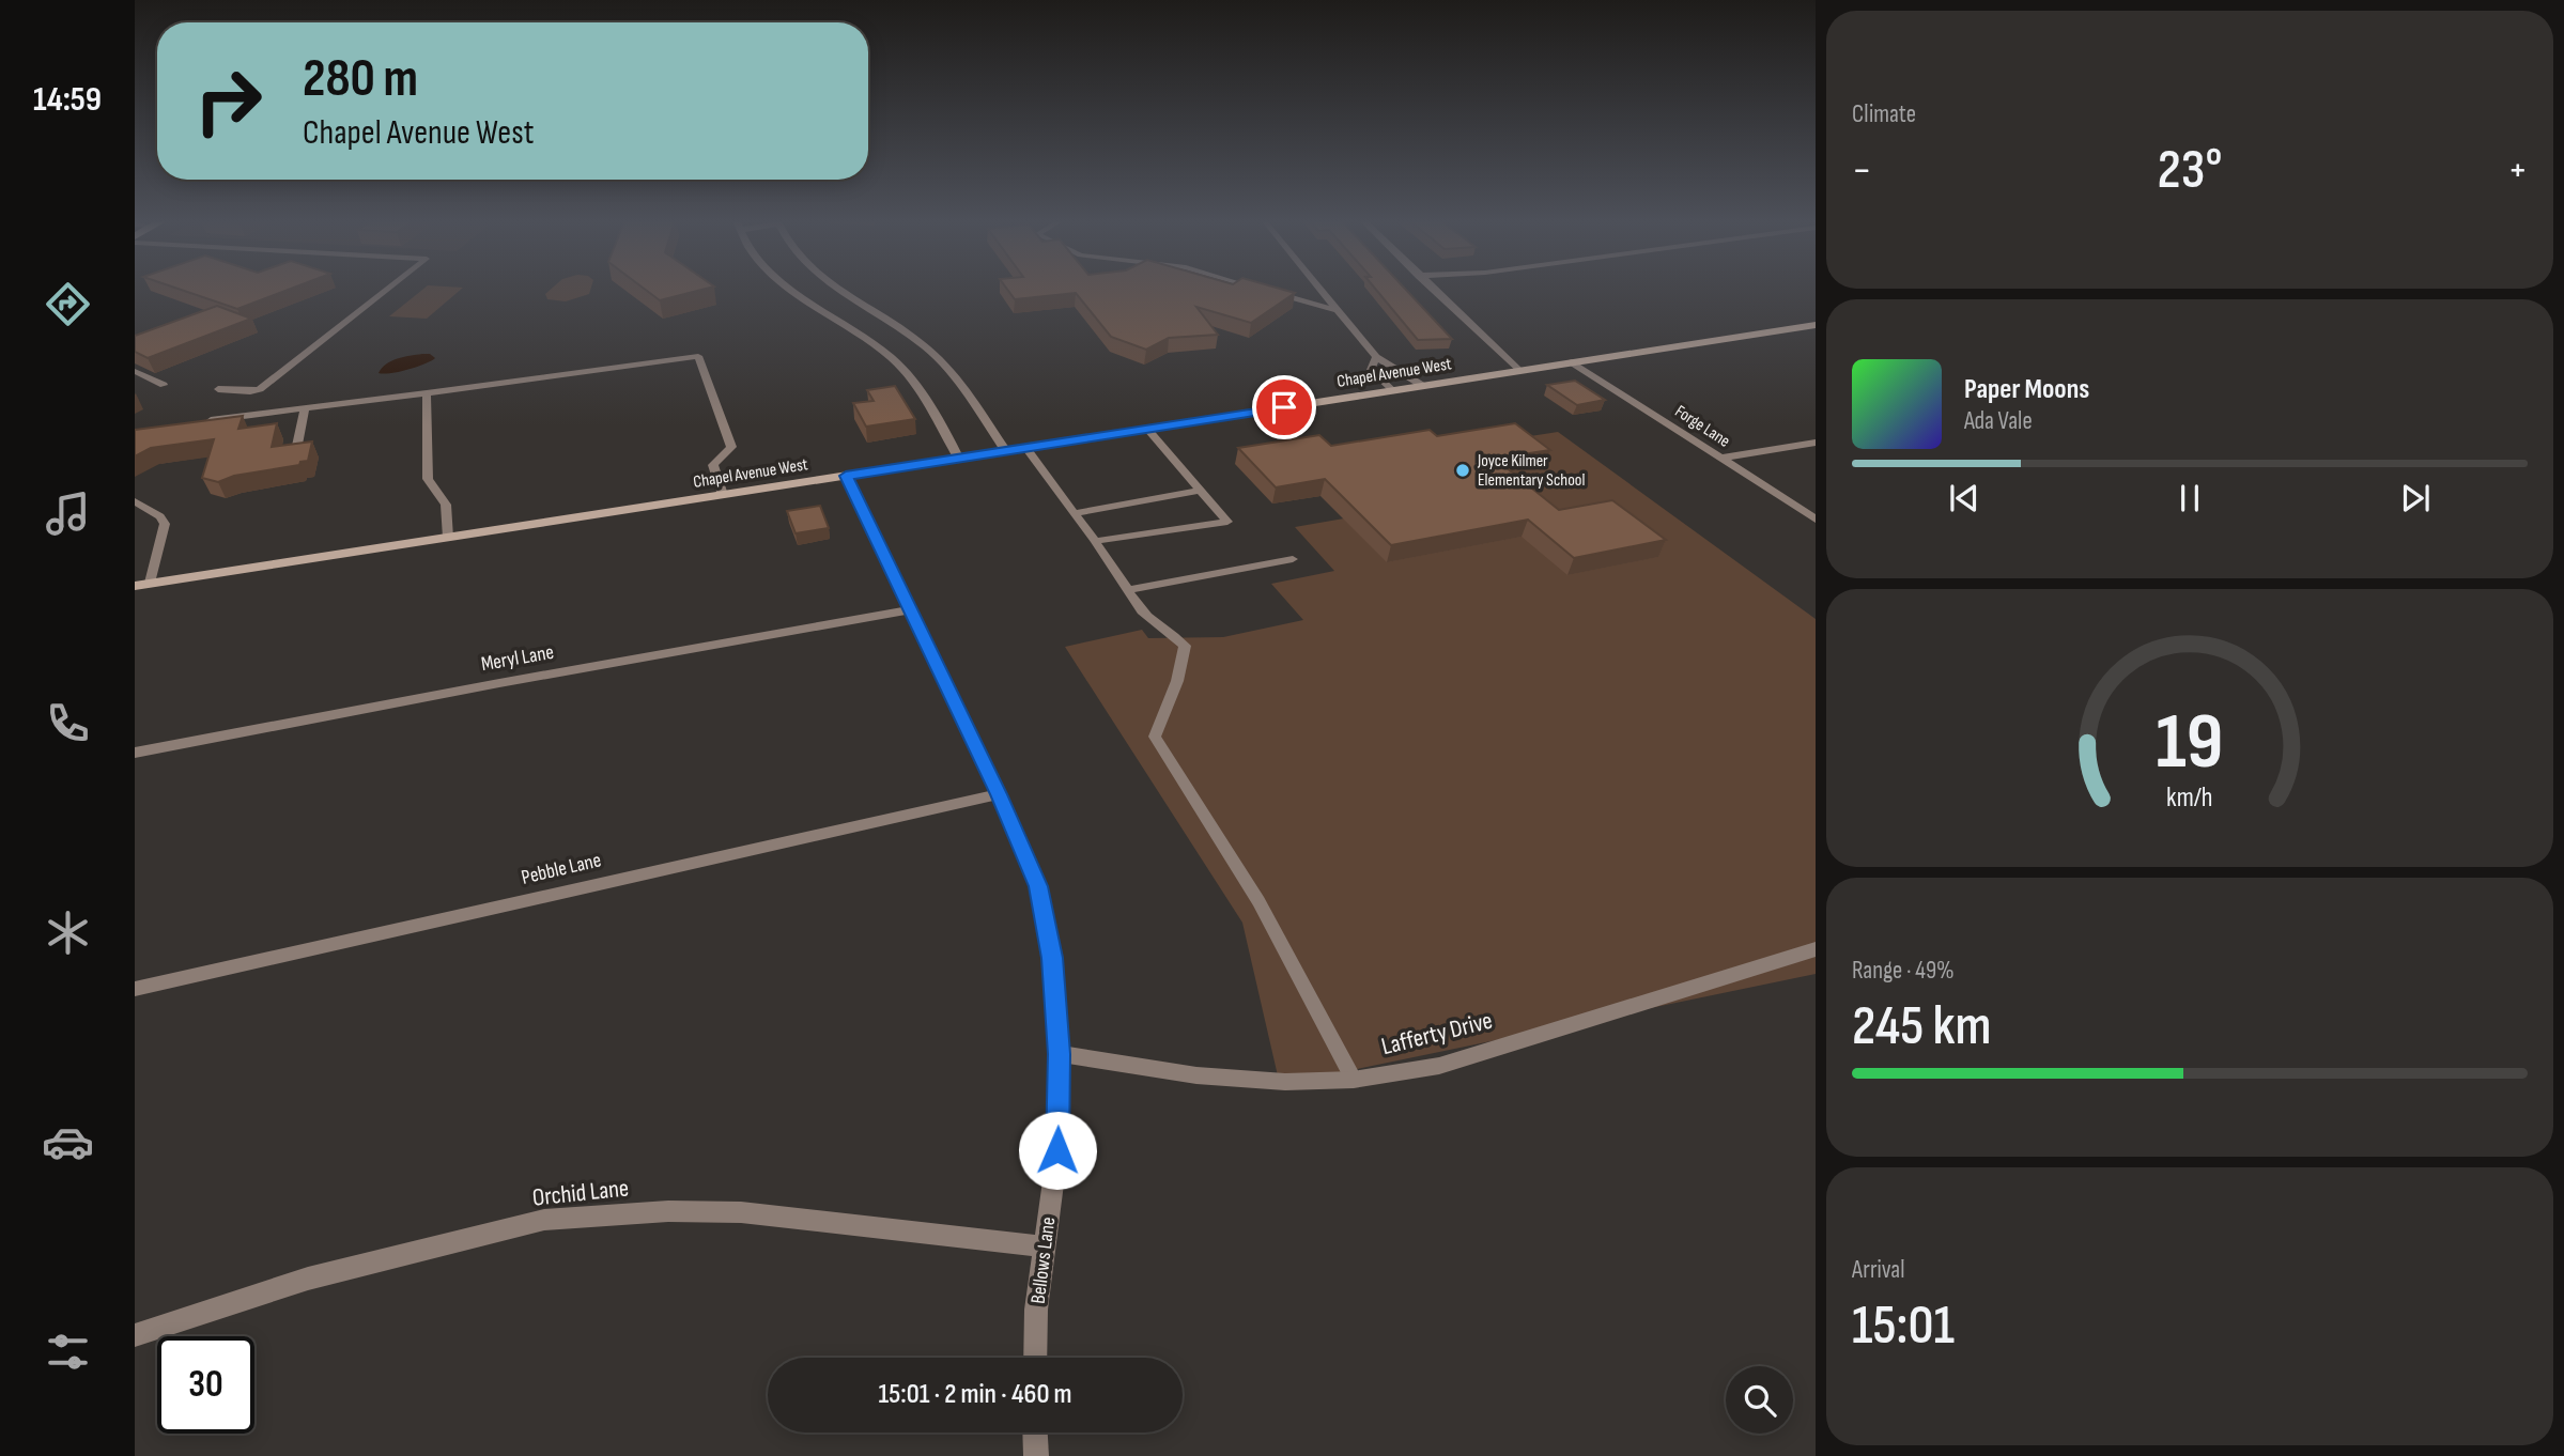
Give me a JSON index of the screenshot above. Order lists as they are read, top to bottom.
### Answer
{
  "streets": {
    "main road": ["Chapel Avenue West"],
    "street": [
      "Forge Lane",
      "Meryl Lane",
      "Pebble Lane",
      "Lafferty Drive",
      "Orchid Lane",
      "Bellows Lane"
    ]
  },
  "crossings": [
    ["Chapel Avenue West", "Forge Lane"],
    ["Chapel Avenue West", "Bellows Lane"],
    ["Meryl Lane", "Bellows Lane"],
    ["Pebble Lane", "Bellows Lane"],
    ["Lafferty Drive", "Bellows Lane"],
    ["Orchid Lane", "Bellows Lane"]
  ],
  "places": ["Joyce Kilmer Elementary School"],
  "page": {
    "tabs": "14:59",
    "tile": [
      "Climate",
      ["Range · 49%", "245 km"],
      ["Arrival", "15:01"]
    ],
    "turn": ["280 m", "Chapel Avenue West"],
    "heat": ["−", "23°", "+"],
    "song": ["Paper Moons", "Ada Vale"],
    "limit": "30",
    "trip": "15:01 · 2 min · 460 m",
    "gauge": ["19", "km/h"]
  }
}
